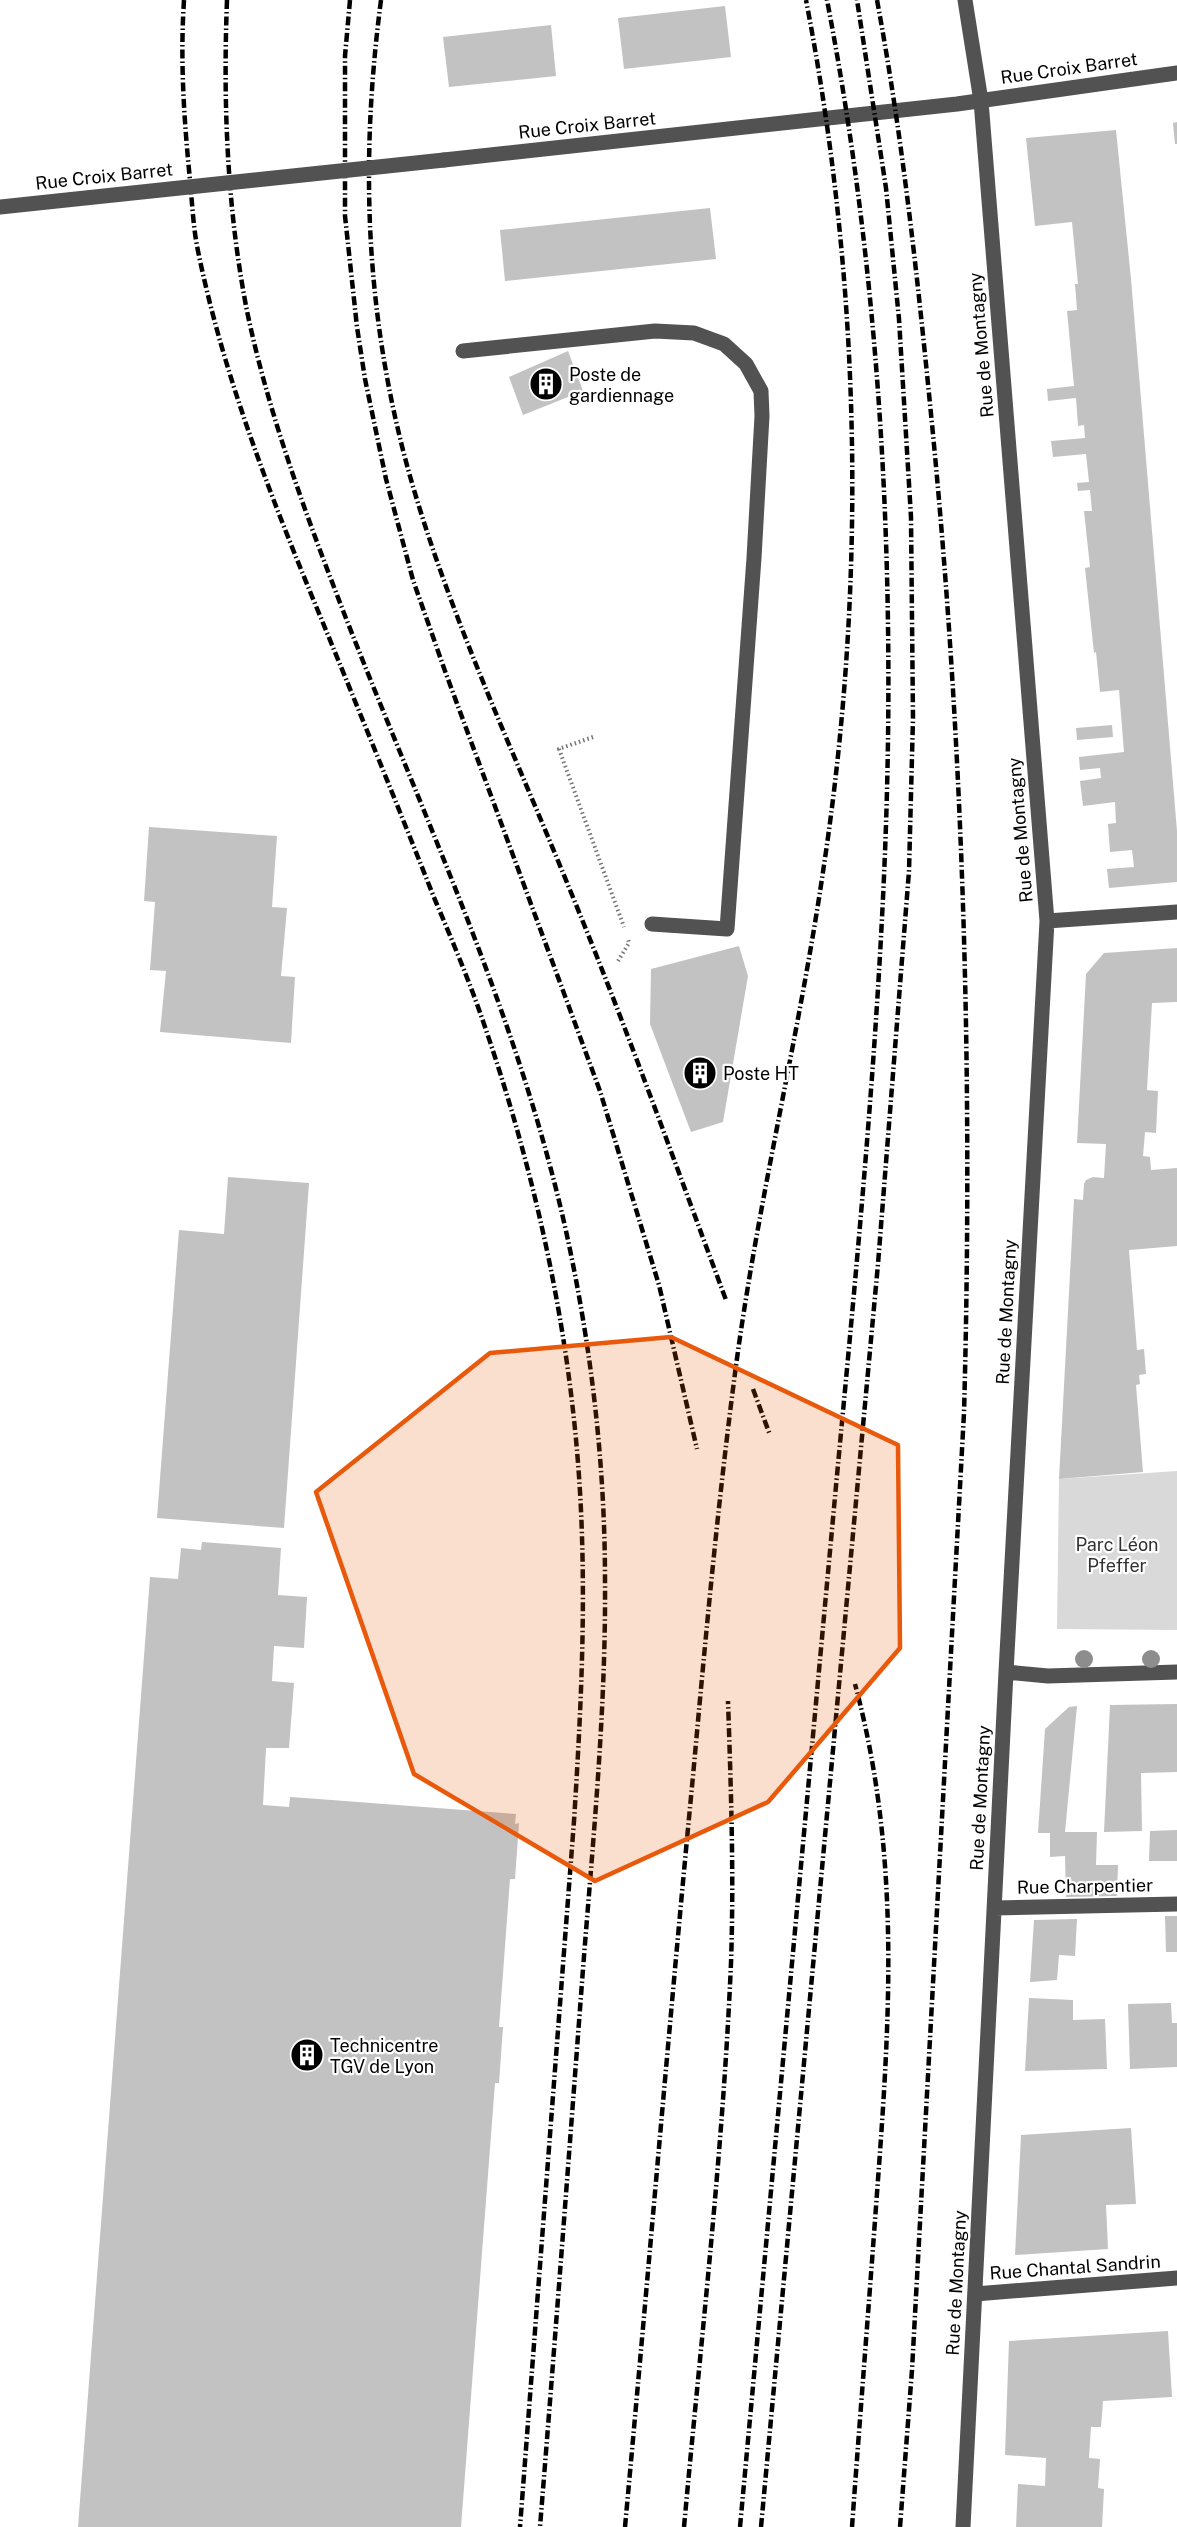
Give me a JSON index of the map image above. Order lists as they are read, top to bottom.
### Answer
{
  "streets": {
    "street": [
      "Rue Croix Barret",
      "Rue de Montagny",
      "Rue Charpentier",
      "Rue Chantal Sandrin"
    ]
  },
  "crossings": [
    ["Rue Croix Barret", "Rue de Montagny"],
    ["Rue de Montagny", "Rue Charpentier"],
    ["Rue de Montagny", "Rue Chantal Sandrin"]
  ],
  "parks": ["Parc Léon Pfeffer"],
  "places": {
    "building": ["Poste de gardiennage", "Poste HT", "Technicentre TGV de Lyon"]
  }
}
